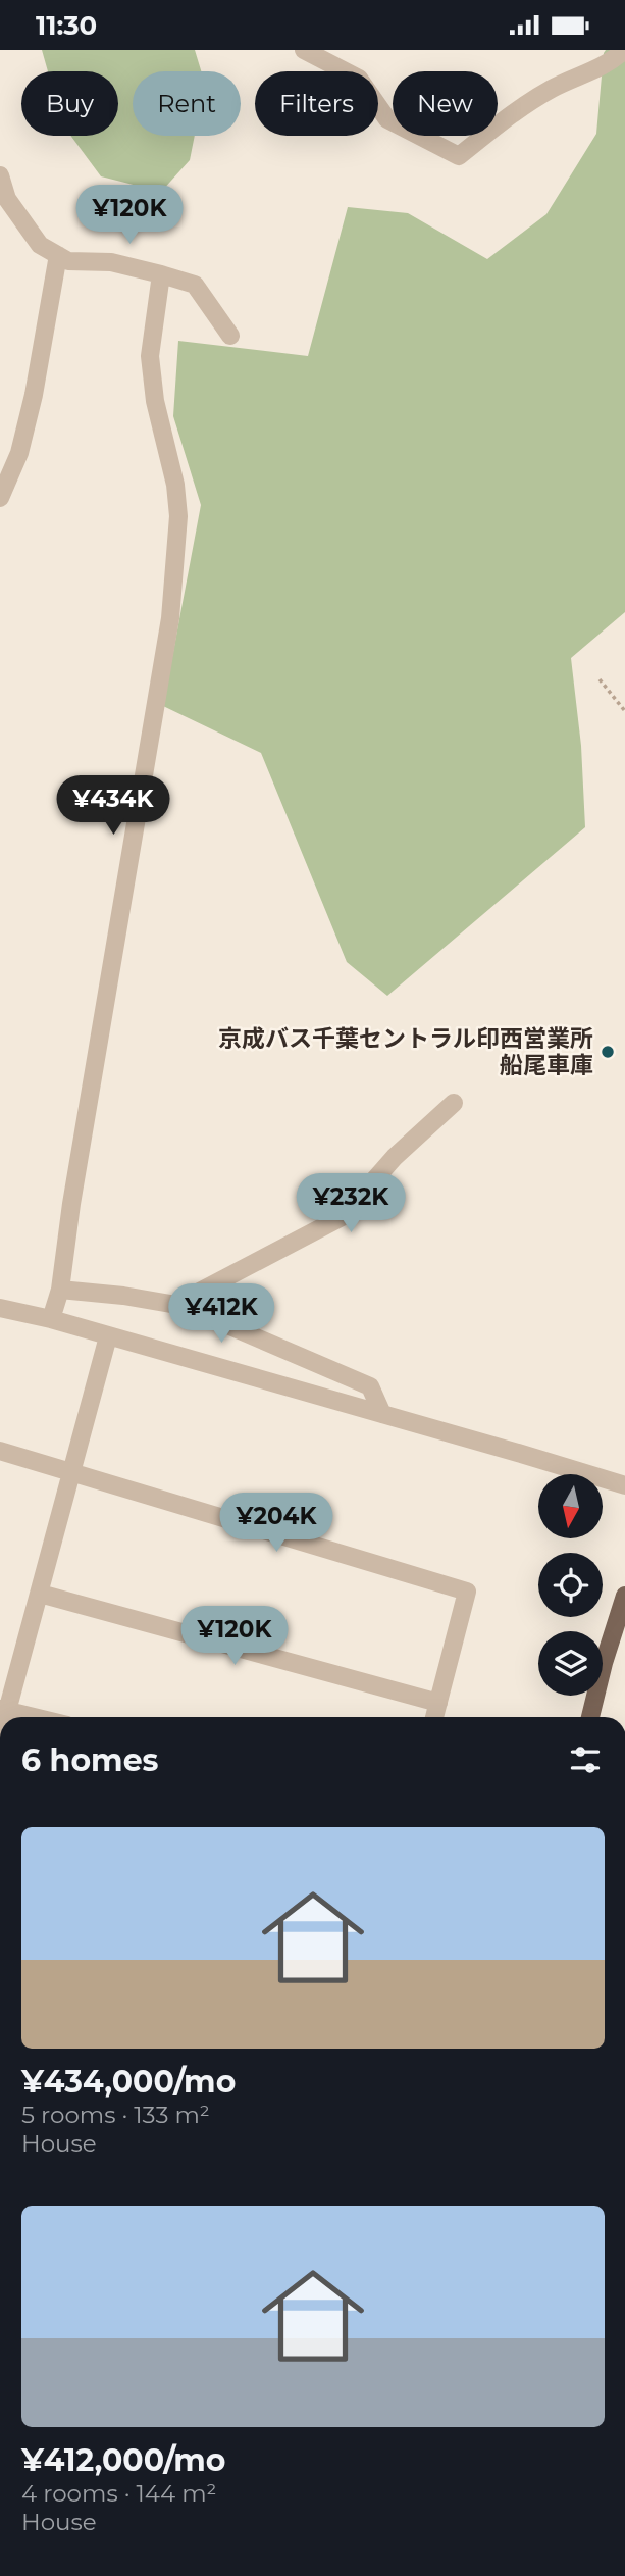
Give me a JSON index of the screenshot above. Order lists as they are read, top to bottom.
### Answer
{
  "places": ["京成バス千葉セントラル印西営業所 船尾車庫"],
  "north": "bottom",
  "page": {
    "status": "11:30",
    "chip": [
      "Buy",
      "Rent",
      "Filters",
      "New"
    ],
    "price": [
      "¥120K",
      "¥434K",
      "¥232K",
      "¥412K",
      "¥204K",
      "¥120K"
    ],
    "heading": "6 homes",
    "list": [
      {
        "name": "¥434,000/mo",
        "note": "5 rooms · 133 m² · House"
      },
      {
        "name": "¥412,000/mo",
        "note": "4 rooms · 144 m² · House"
      }
    ]
  }
}
